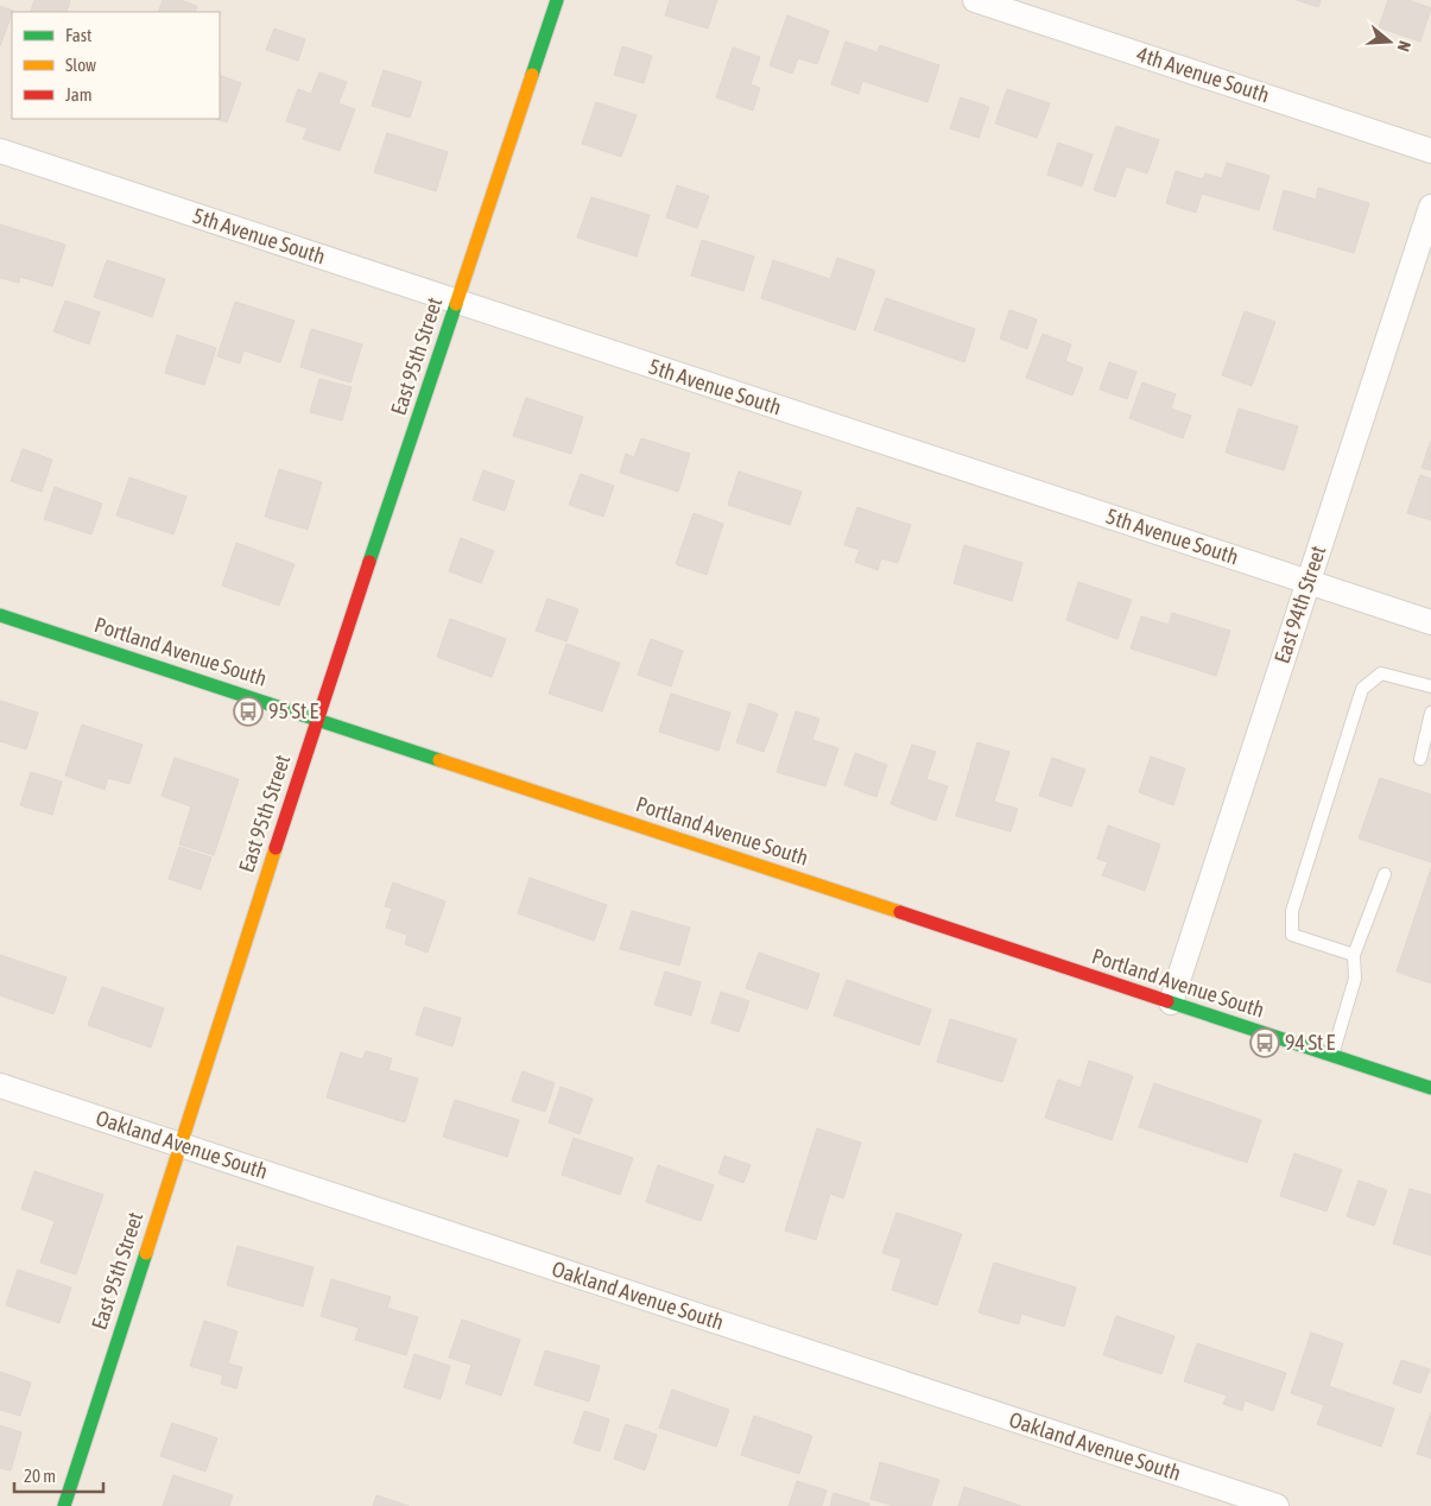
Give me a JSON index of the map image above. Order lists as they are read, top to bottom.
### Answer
{
  "streets": {
    "street": [
      "4th Avenue South",
      "5th Avenue South",
      "East 95th Street",
      "East 94th Street",
      "Portland Avenue South",
      "Oakland Avenue South"
    ]
  },
  "crossings": [
    ["5th Avenue South", "East 95th Street"],
    ["5th Avenue South", "East 94th Street"],
    ["East 95th Street", "Portland Avenue South"],
    ["East 95th Street", "Oakland Avenue South"],
    ["East 94th Street", "Portland Avenue South"]
  ],
  "places": {
    "bus stop": ["95 St E", "94 St E"]
  },
  "legend": ["Fast", "Slow", "Jam"],
  "scale_bar": "20 m",
  "north": "right"
}
